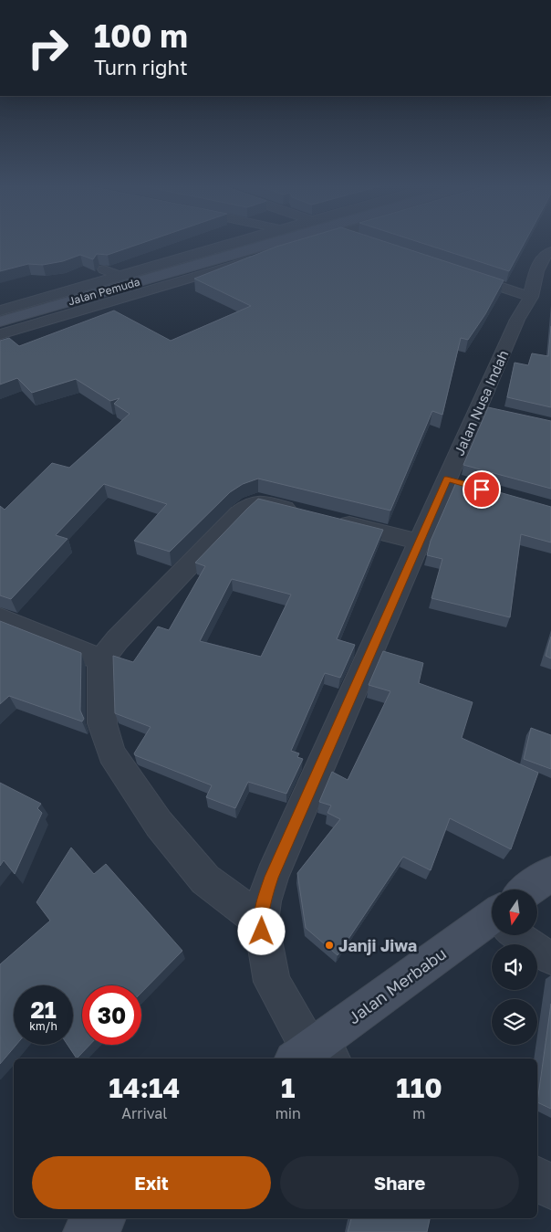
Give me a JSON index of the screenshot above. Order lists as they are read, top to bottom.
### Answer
{
  "streets": {
    "main road": ["Jalan Pemuda", "Jalan Merbabu"],
    "street": ["Jalan Nusa Indah"]
  },
  "crossings": [
    ["Jalan Nusa Indah", "Jalan Merbabu"]
  ],
  "places": ["Janji Jiwa"],
  "north": "bottom",
  "page": {
    "turn": ["100 m", "Turn right"],
    "speed": "21 km/h",
    "limit": "30",
    "eta": [
      "14:14",
      "Arrival",
      "1",
      "min",
      "110",
      "m"
    ],
    "buttons": ["Exit", "Share"]
  }
}
